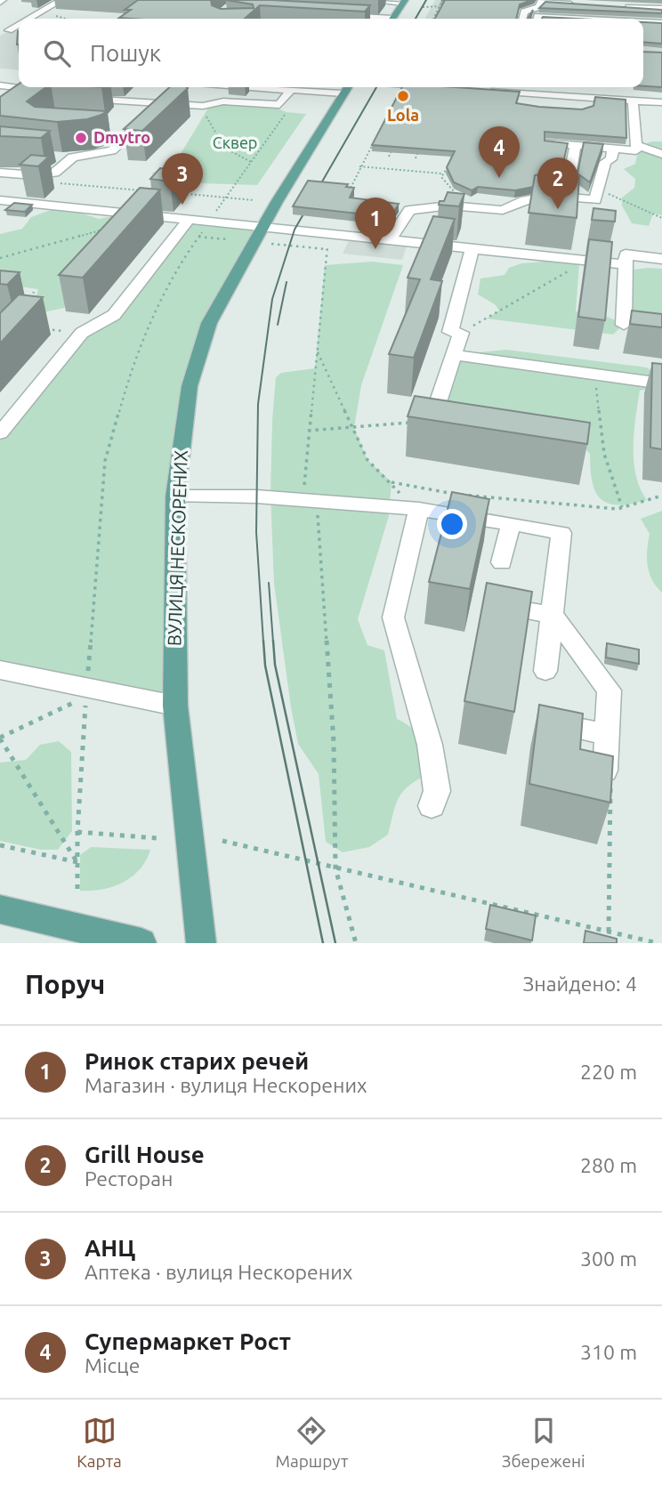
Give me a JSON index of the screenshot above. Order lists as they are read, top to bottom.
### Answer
{
  "streets": {
    "main road": ["ВУЛИЦЯ НЕСКОРЕНИХ"]
  },
  "parks": ["Сквер"],
  "places": ["Lola", "Dmytro"],
  "page": {
    "search": "Пошук",
    "pins": [
      "4",
      "3",
      "2",
      "1"
    ],
    "heading": ["Поруч", "Знайдено: 4"],
    "list": [
      {
        "mark": "1",
        "name": "Ринок старих речей",
        "note": "Магазин · вулиця Нескорених",
        "value": "220 m"
      },
      {
        "mark": "2",
        "name": "Grill House",
        "note": "Ресторан",
        "value": "280 m"
      },
      {
        "mark": "3",
        "name": "АНЦ",
        "note": "Аптека · вулиця Нескорених",
        "value": "300 m"
      },
      {
        "mark": "4",
        "name": "Супермаркет Рост",
        "note": "Місце",
        "value": "310 m"
      }
    ],
    "nav": ["Карта", "Маршрут", "Збережені"]
  }
}
